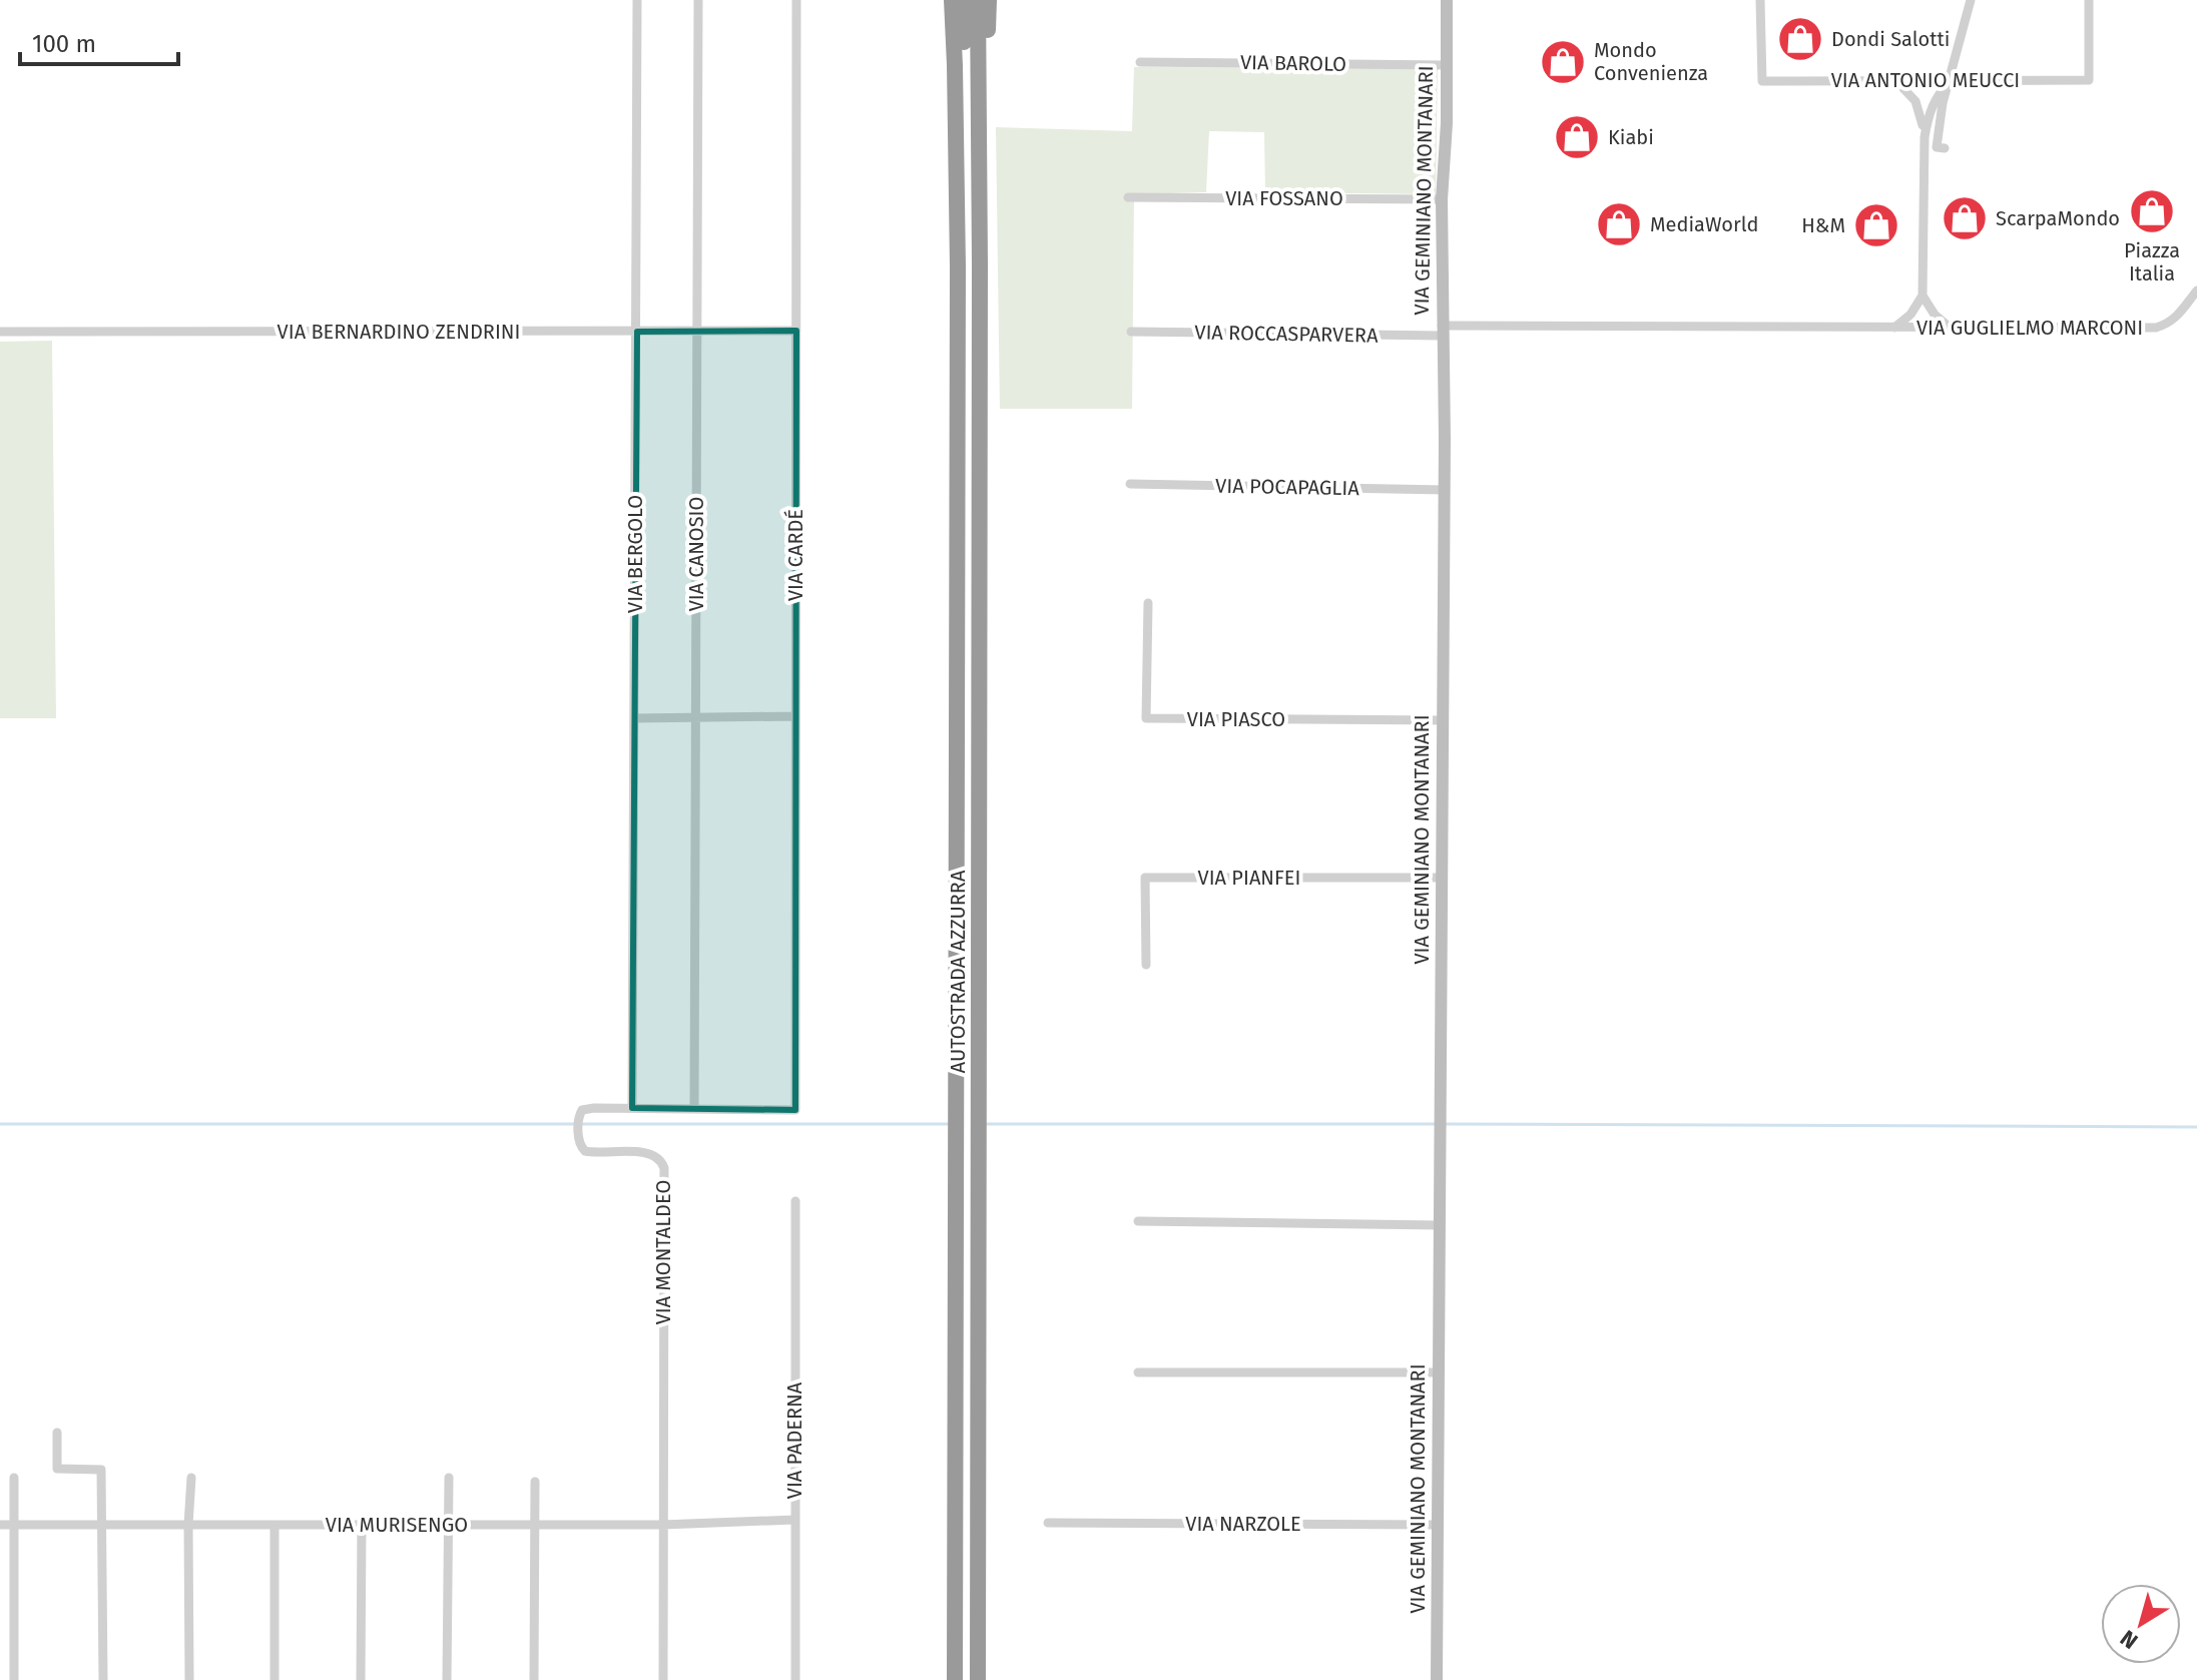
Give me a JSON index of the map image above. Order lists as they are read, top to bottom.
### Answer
{
  "streets": {
    "highway": ["AUTOSTRADA AZZURRA"],
    "street": [
      "VIA BAROLO",
      "VIA ANTONIO MEUCCI",
      "VIA GEMINIANO MONTANARI",
      "VIA FOSSANO",
      "VIA GUGLIELMO MARCONI",
      "VIA BERNARDINO ZENDRINI",
      "VIA ROCCASPARVERA",
      "VIA POCAPAGLIA",
      "VIA BERGOLO",
      "VIA CANOSIO",
      "VIA CARDÉ",
      "VIA PIASCO",
      "VIA PIANFEI",
      "VIA MONTALDEO",
      "VIA PADERNA",
      "VIA NARZOLE",
      "VIA MURISENGO"
    ]
  },
  "crossings": [
    ["VIA BAROLO", "VIA GEMINIANO MONTANARI"],
    ["VIA GEMINIANO MONTANARI", "VIA FOSSANO"],
    ["VIA GEMINIANO MONTANARI", "VIA GUGLIELMO MARCONI"],
    ["VIA GEMINIANO MONTANARI", "VIA ROCCASPARVERA"],
    ["VIA GEMINIANO MONTANARI", "VIA POCAPAGLIA"],
    ["VIA GEMINIANO MONTANARI", "VIA PIASCO"],
    ["VIA GEMINIANO MONTANARI", "VIA PIANFEI"],
    ["VIA GEMINIANO MONTANARI", "VIA NARZOLE"],
    ["VIA GUGLIELMO MARCONI", "VIA ROCCASPARVERA"],
    ["VIA BERNARDINO ZENDRINI", "VIA BERGOLO"],
    ["VIA BERNARDINO ZENDRINI", "VIA CANOSIO"],
    ["VIA BERNARDINO ZENDRINI", "VIA CARDÉ"],
    ["VIA BERGOLO", "VIA MONTALDEO"],
    ["VIA CANOSIO", "VIA MONTALDEO"],
    ["VIA CARDÉ", "VIA MONTALDEO"],
    ["VIA MONTALDEO", "VIA MURISENGO"],
    ["VIA PADERNA", "VIA MURISENGO"]
  ],
  "places": {
    "shop": [
      "Dondi Salotti",
      "Mondo Convenienza",
      "Kiabi",
      "Piazza Italia",
      "ScarpaMondo",
      "MediaWorld",
      "H&M"
    ]
  },
  "scale_bar": "100 m",
  "north": "bottom left"
}
